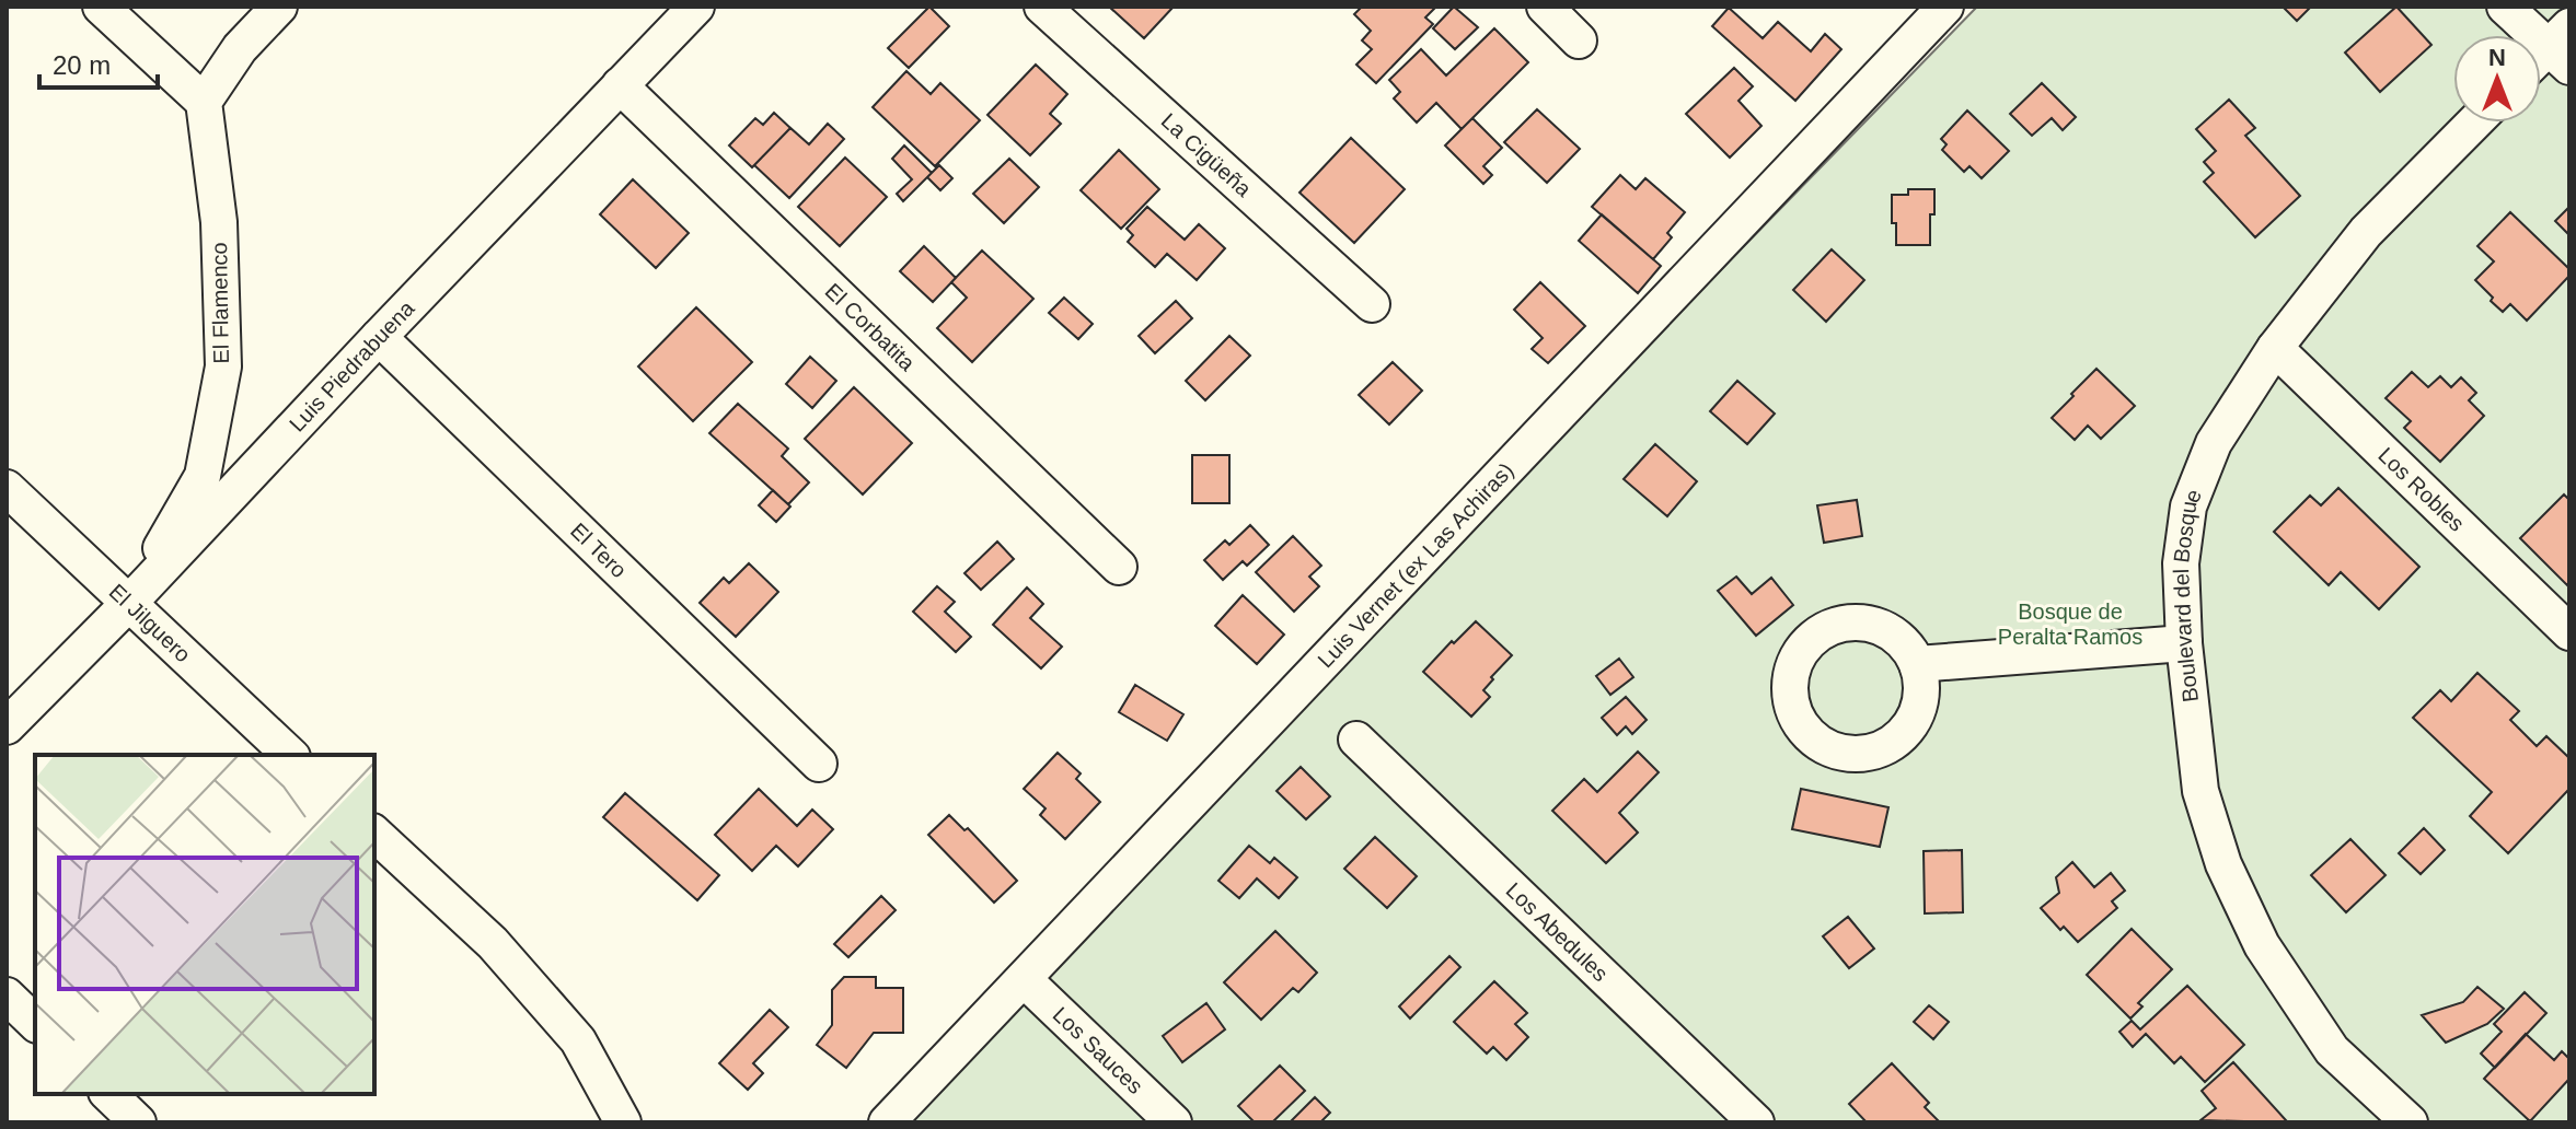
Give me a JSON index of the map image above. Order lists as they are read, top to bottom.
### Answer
{
  "streets": {
    "street": [
      "La Cigüeña",
      "El Flamenco",
      "El Corbatita",
      "Luis Piedrabuena",
      "Los Robles",
      "El Tero",
      "Luis Vernet (ex Las Achiras)",
      "Boulevard del Bosque",
      "El Jilguero",
      "Los Abedules",
      "Los Sauces"
    ]
  },
  "crossings": [
    ["El Flamenco", "Luis Piedrabuena"],
    ["El Flamenco", "El Jilguero"],
    ["El Corbatita", "Luis Piedrabuena"],
    ["Luis Piedrabuena", "El Tero"],
    ["Luis Piedrabuena", "El Jilguero"],
    ["Los Robles", "Boulevard del Bosque"],
    ["Luis Vernet (ex Las Achiras)", "Los Sauces"]
  ],
  "parks": ["Bosque de Peralta Ramos"],
  "scale_bar": "20 m",
  "north": "top"
}
